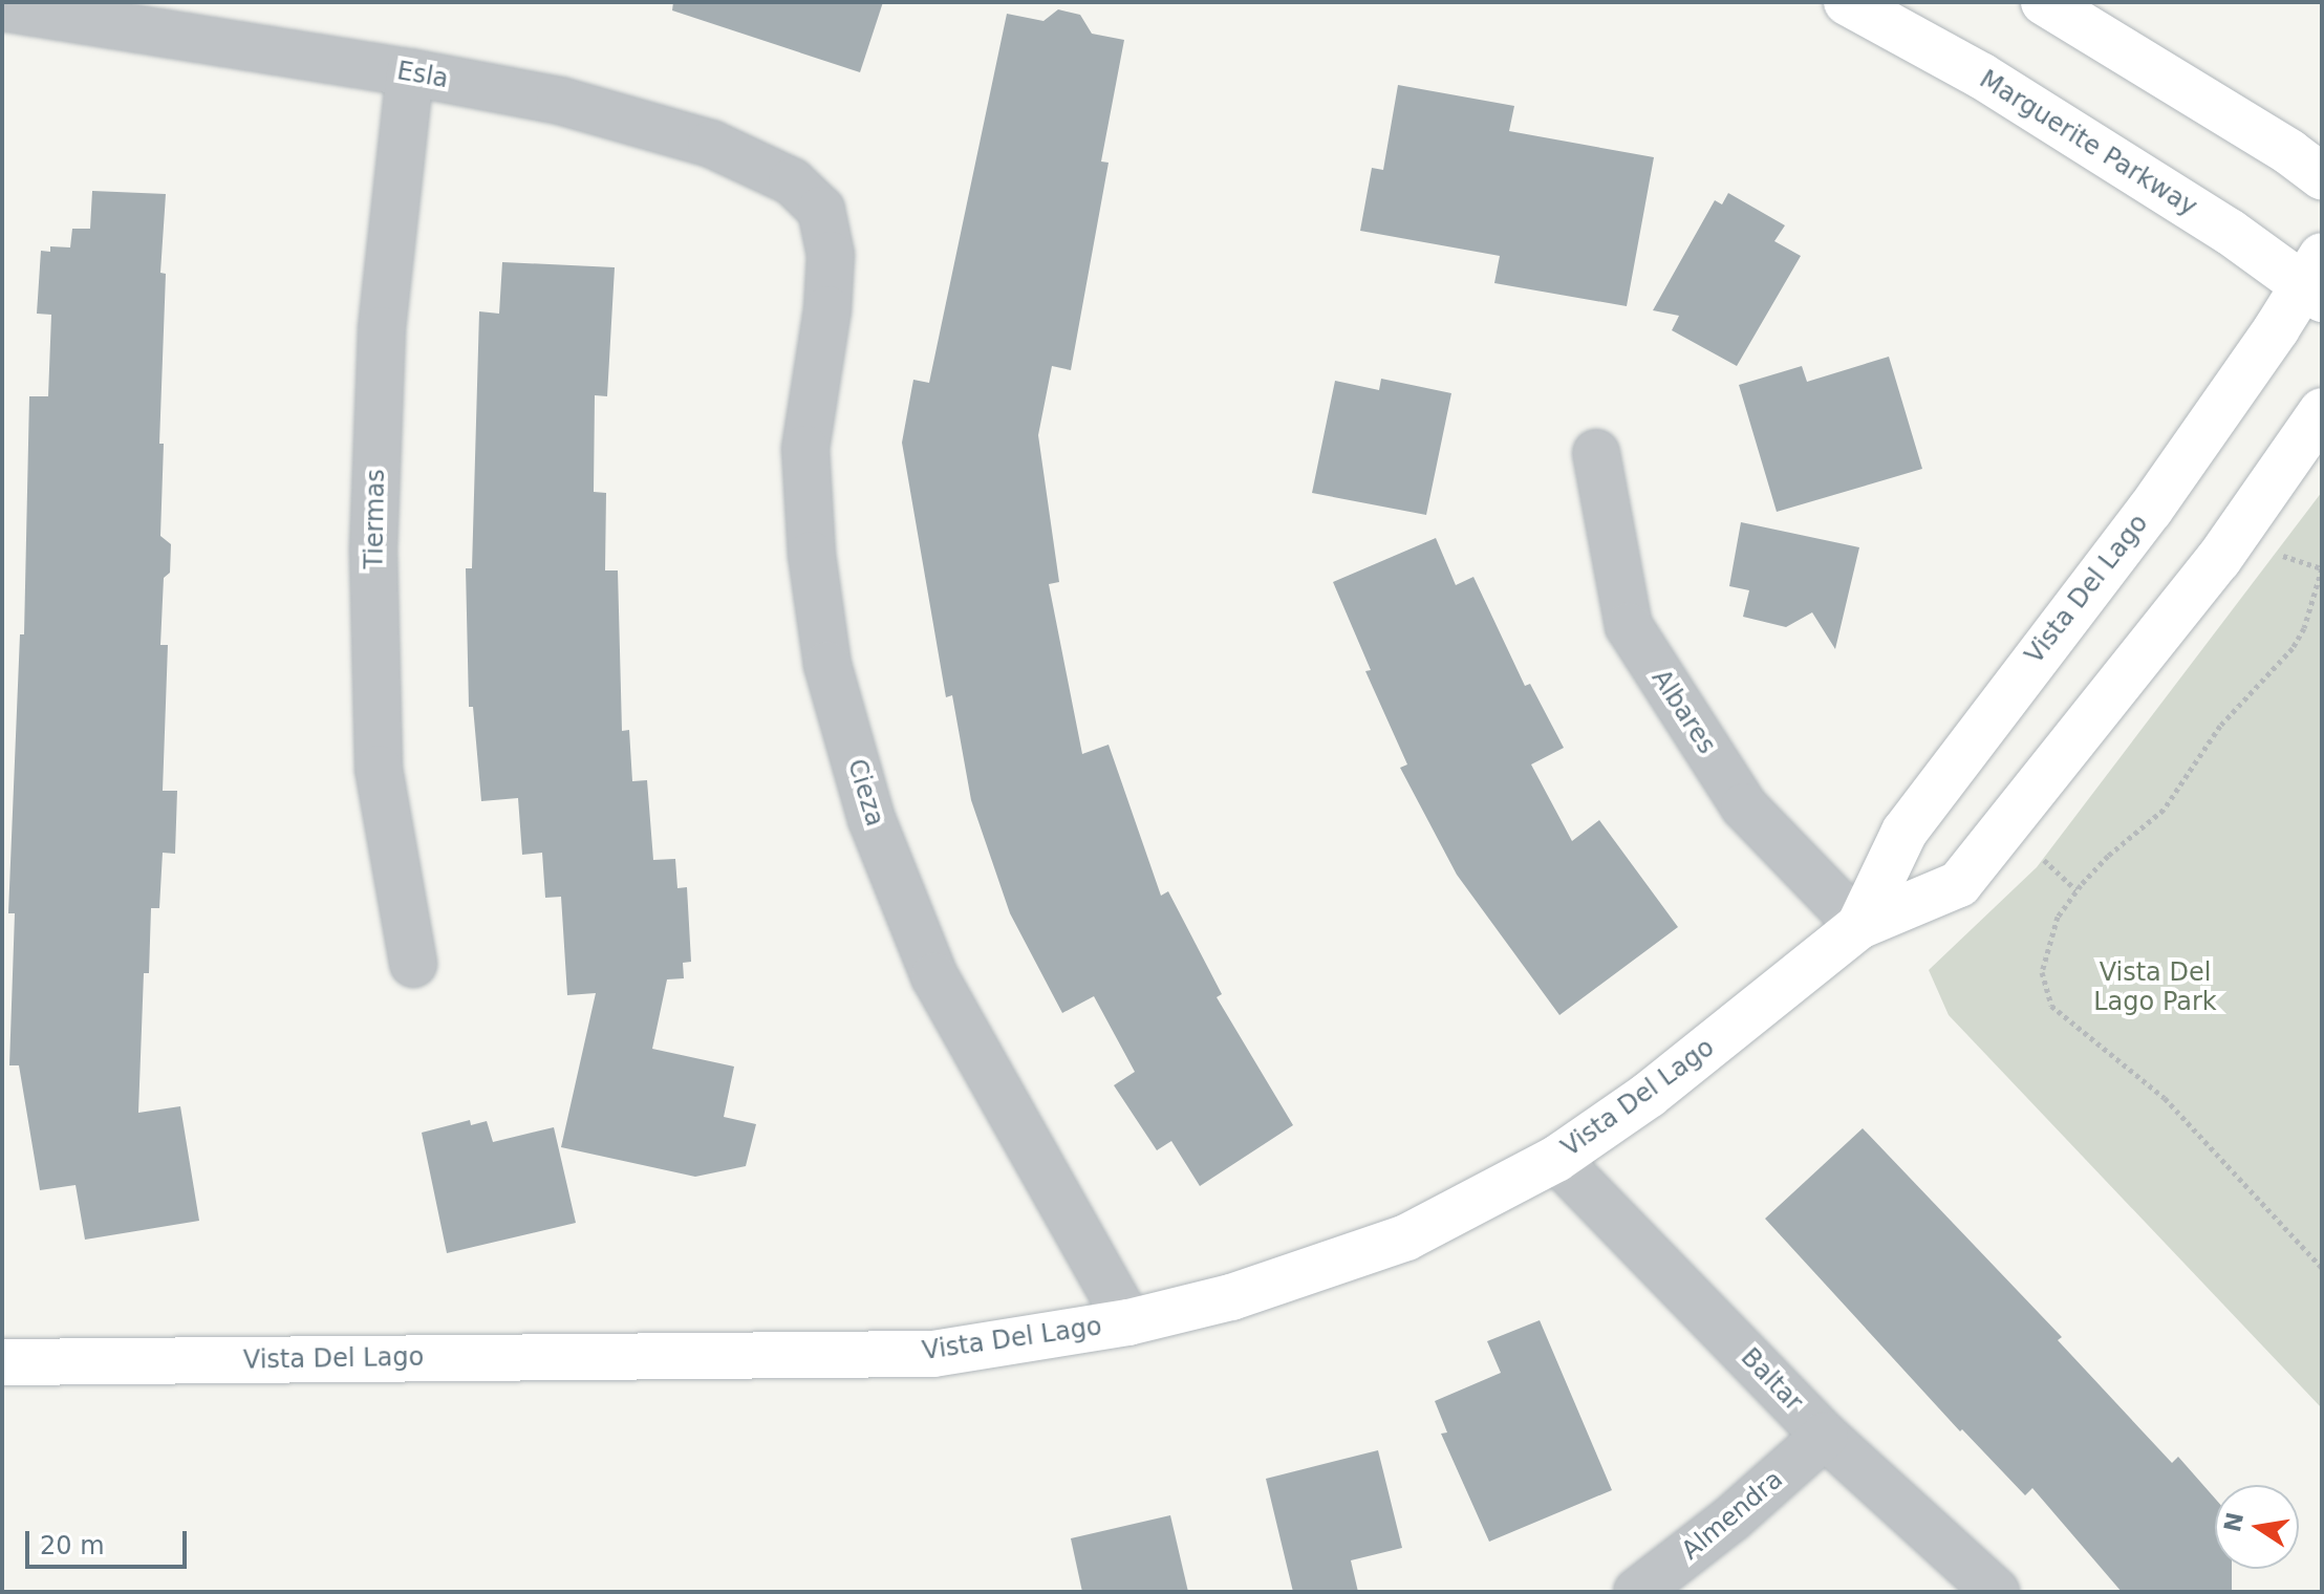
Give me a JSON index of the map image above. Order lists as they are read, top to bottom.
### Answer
{
  "streets": {
    "street": [
      "Esla",
      "Marguerite Parkway",
      "Tiermas",
      "Vista Del Lago",
      "Albares",
      "Cieza",
      "Baltar",
      "Almendra"
    ]
  },
  "crossings": [
    ["Esla", "Tiermas"],
    ["Esla", "Cieza"],
    ["Marguerite Parkway", "Vista Del Lago"],
    ["Vista Del Lago", "Albares"],
    ["Vista Del Lago", "Cieza"],
    ["Vista Del Lago", "Baltar"],
    ["Baltar", "Almendra"]
  ],
  "parks": ["Vista Del Lago Park"],
  "scale_bar": "20 m",
  "north": "left"
}
